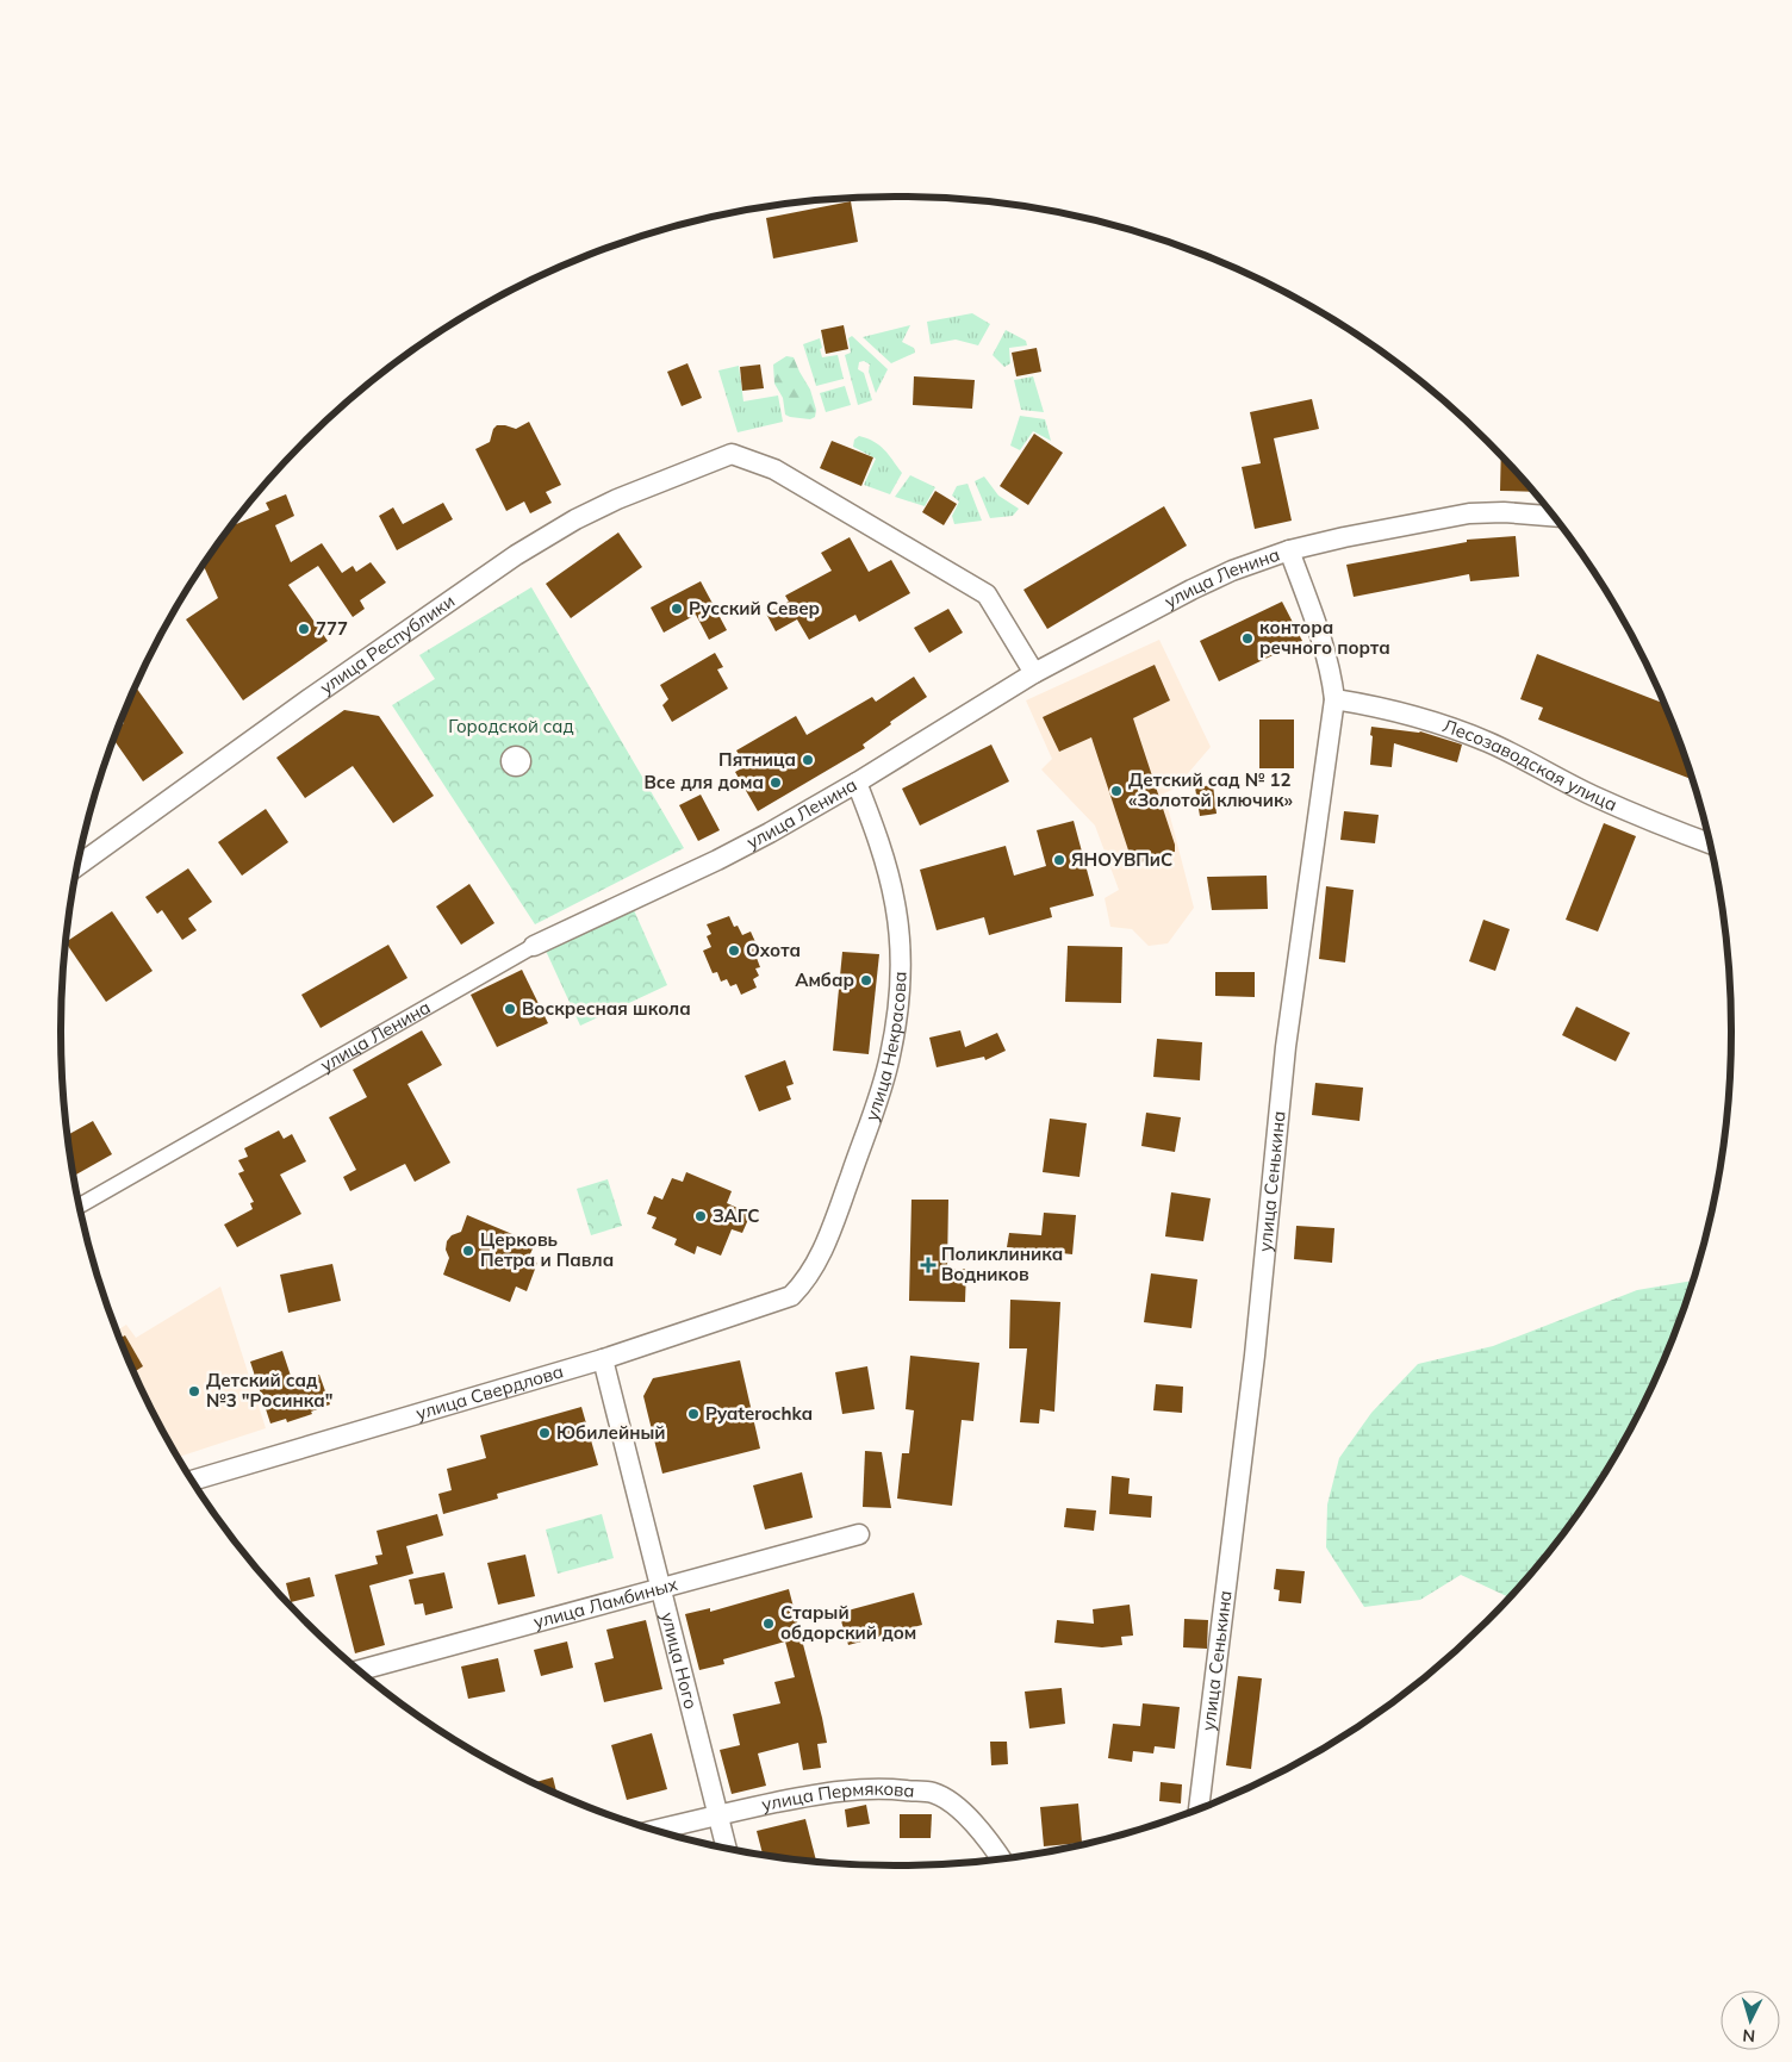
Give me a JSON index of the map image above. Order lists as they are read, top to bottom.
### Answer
{
  "streets": {
    "street": [
      "улица Ленина",
      "улица Республики",
      "Лесозаводская улица",
      "улица Некрасова",
      "улица Сенькина",
      "улица Свердлова",
      "улица Ламбиных",
      "улица Ного",
      "улица Пермякова"
    ]
  },
  "crossings": [
    ["улица Ленина", "улица Республики"],
    ["улица Ленина", "улица Некрасова"],
    ["улица Ленина", "улица Сенькина"],
    ["Лесозаводская улица", "улица Сенькина"],
    ["улица Некрасова", "улица Свердлова"],
    ["улица Свердлова", "улица Ного"],
    ["улица Ламбиных", "улица Ного"],
    ["улица Ного", "улица Пермякова"]
  ],
  "parks": ["Городской сад"],
  "places": {
    "other": [
      "Русский Север",
      "777",
      "контора речного порта",
      "Пятница",
      "Все для дома",
      "Детский сад № 12 «Золотой ключик»",
      "ЯНОУВПиС",
      "Охота",
      "Амбар",
      "Воскресная школа",
      "ЗАГС",
      "Церковь Петра и Павла",
      "Детский сад №3 \"Росинка\"",
      "Pyaterochka",
      "Юбилейный",
      "Старый обдорский дом"
    ],
    "health": ["Поликлиника Водников"]
  },
  "north": "bottom"
}
